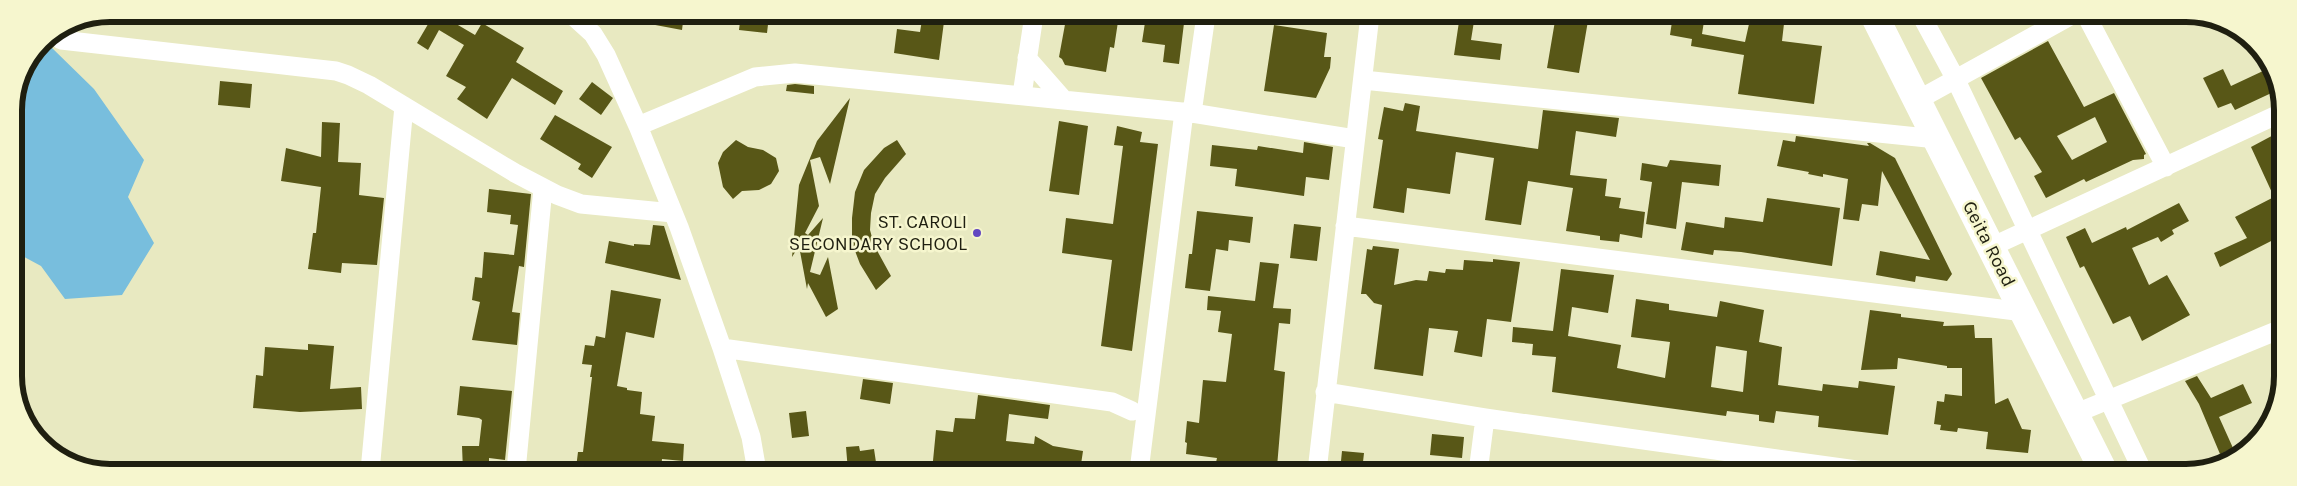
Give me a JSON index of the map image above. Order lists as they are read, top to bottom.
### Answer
{
  "streets": {
    "highway": ["Geita Road"]
  },
  "places": ["ST. CAROLI SECONDARY SCHOOL"]
}
